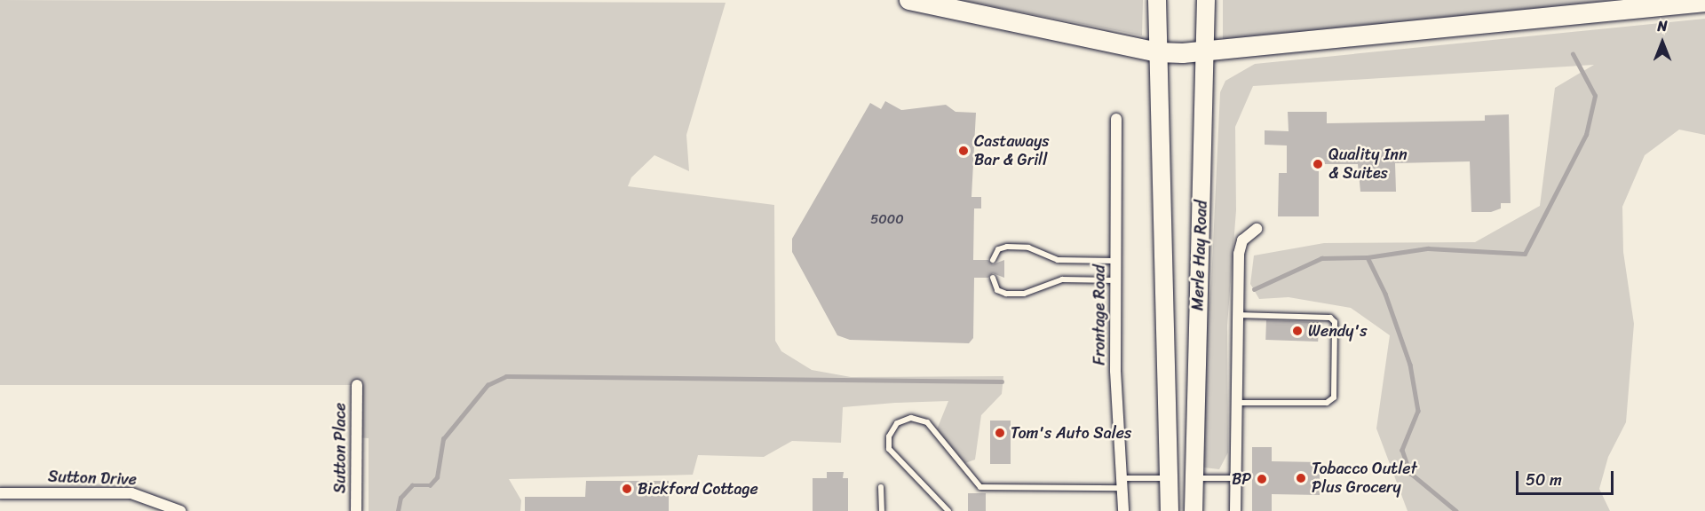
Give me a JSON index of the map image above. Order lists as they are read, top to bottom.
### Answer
{
  "streets": {
    "main road": ["Merle Hay Road"],
    "street": ["Frontage Road", "Sutton Place", "Sutton Drive"]
  },
  "places": [
    "Castaways Bar & Grill",
    "Quality Inn & Suites",
    "Wendy's",
    "Tom's Auto Sales",
    "Tobacco Outlet Plus Grocery",
    "BP",
    "Bickford Cottage"
  ],
  "house_numbers": ["5000"],
  "scale_bar": "50 m",
  "north": "top"
}
